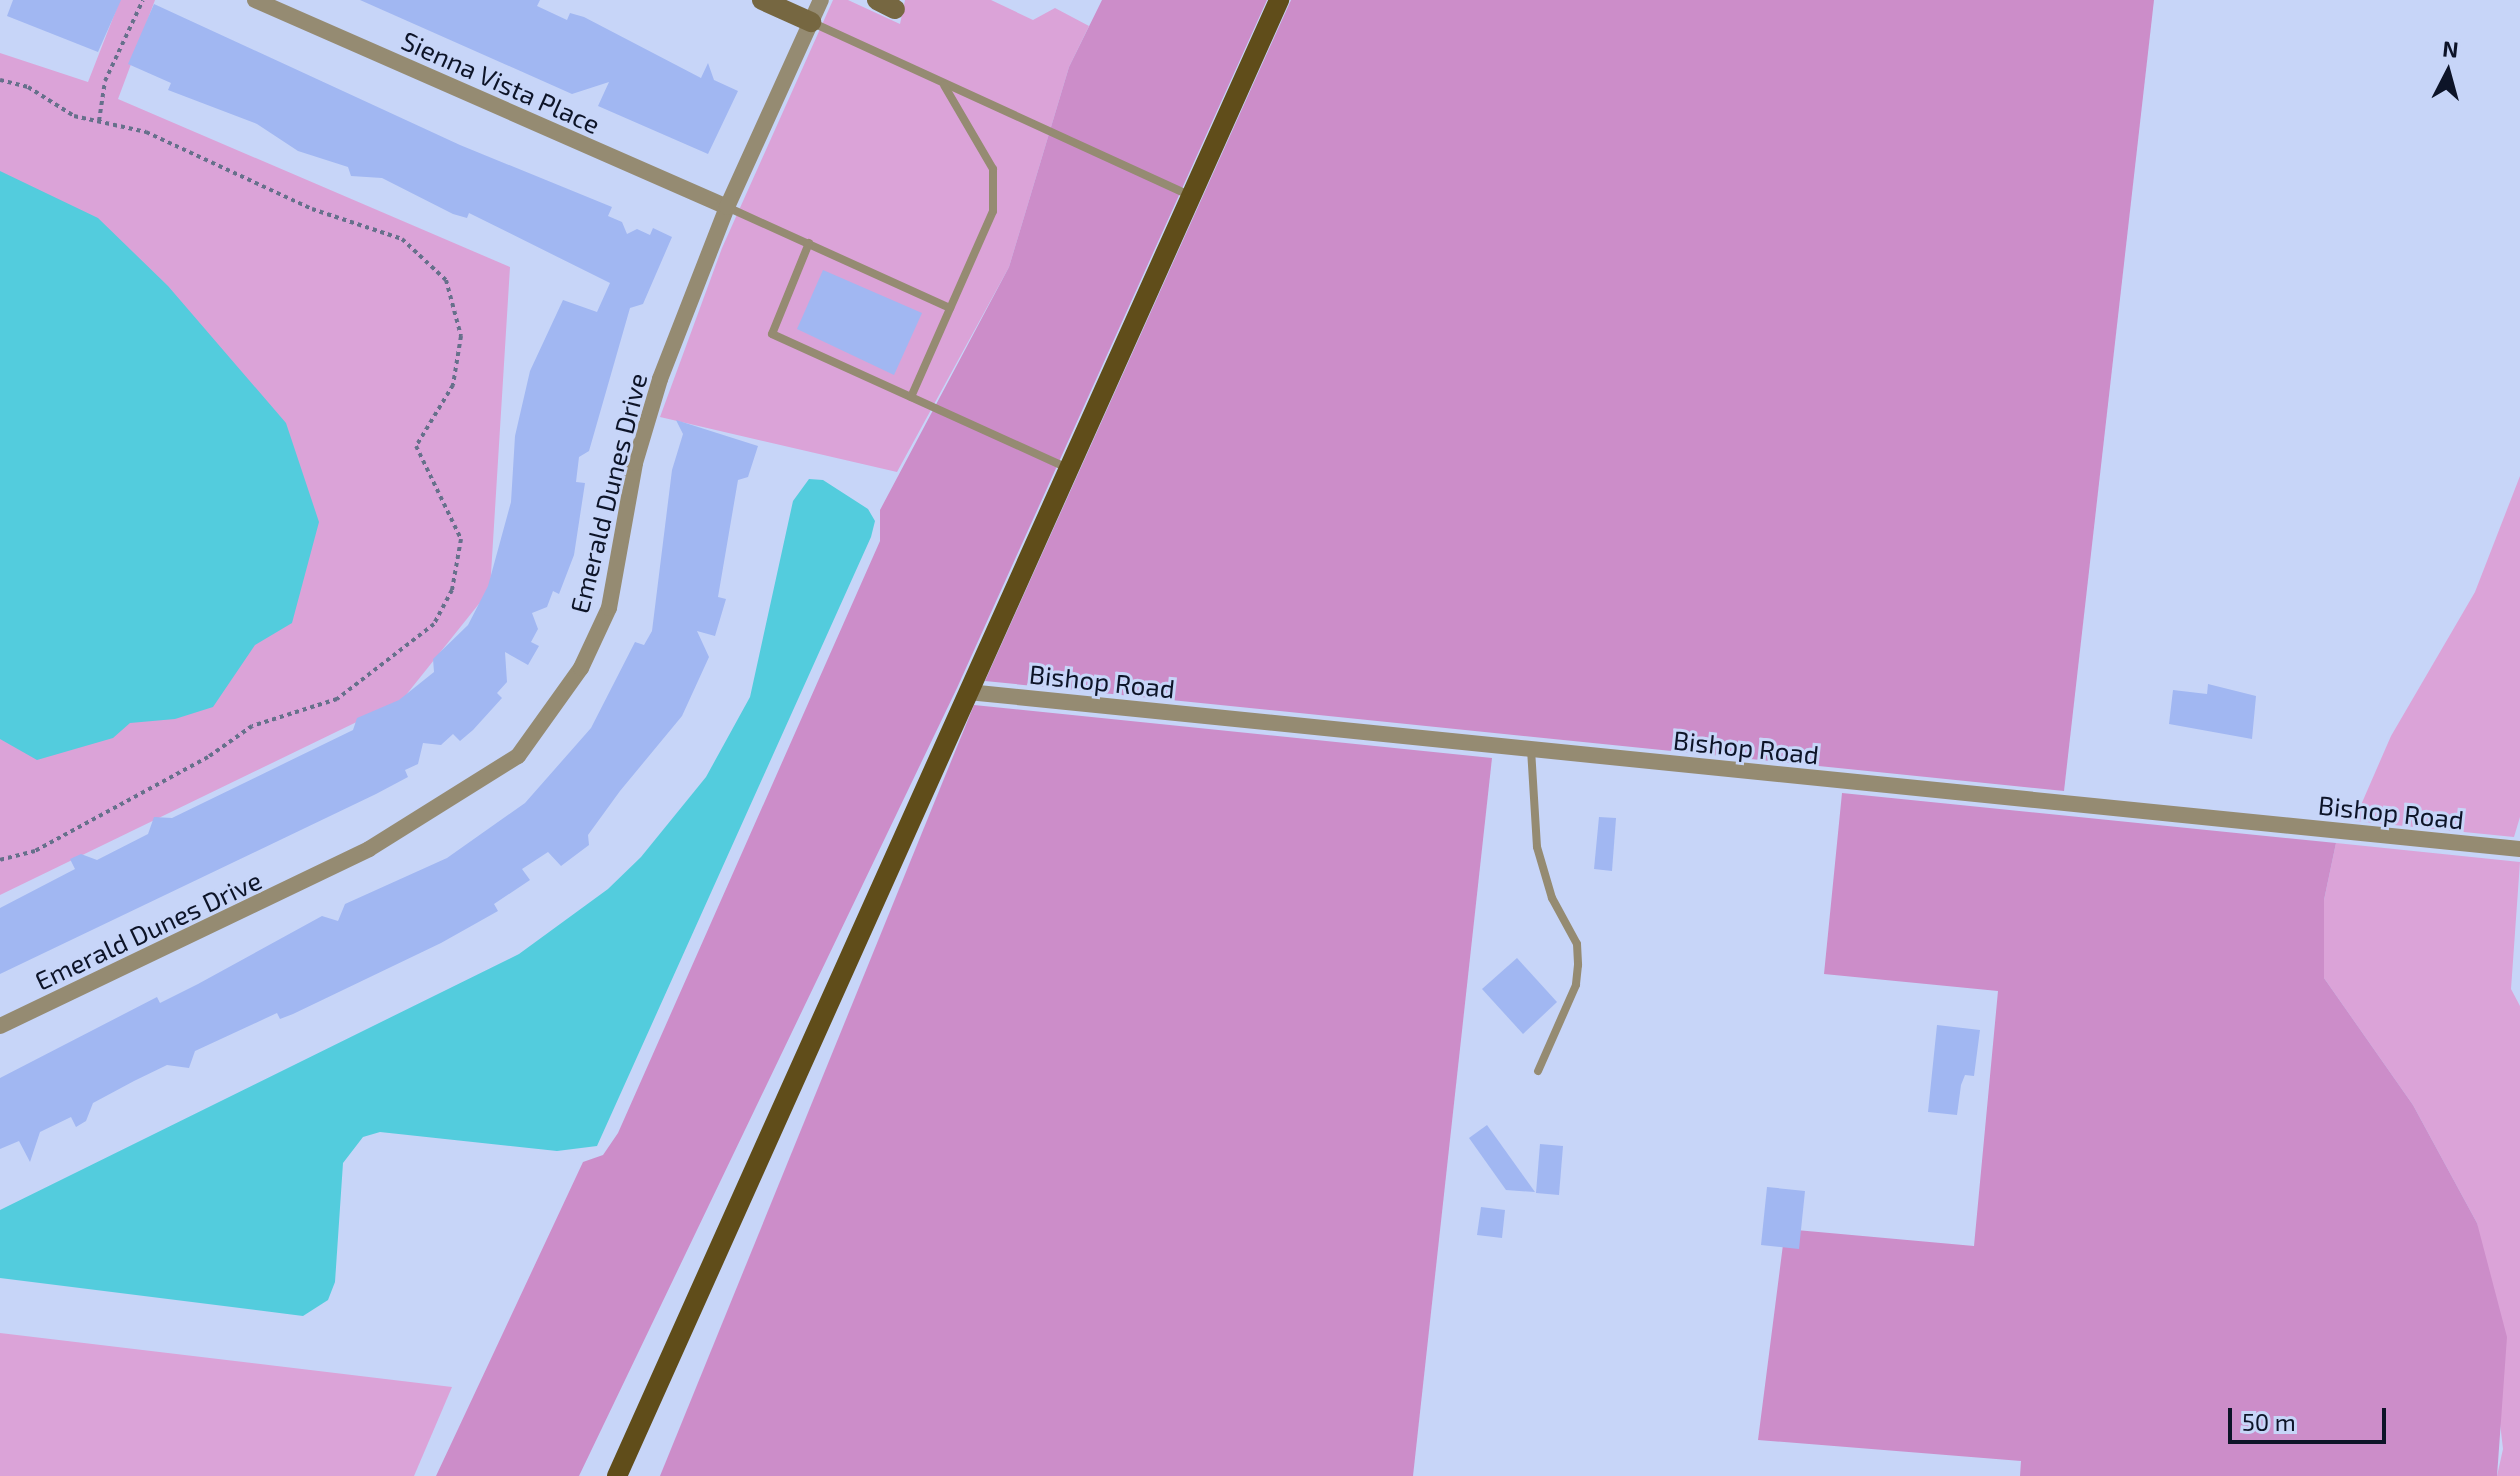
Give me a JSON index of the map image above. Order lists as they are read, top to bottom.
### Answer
{
  "streets": {
    "street": ["Sienna Vista Place", "Emerald Dunes Drive", "Bishop Road"]
  },
  "crossings": [
    ["Sienna Vista Place", "Emerald Dunes Drive"]
  ],
  "scale_bar": "50 m",
  "north": "top"
}
